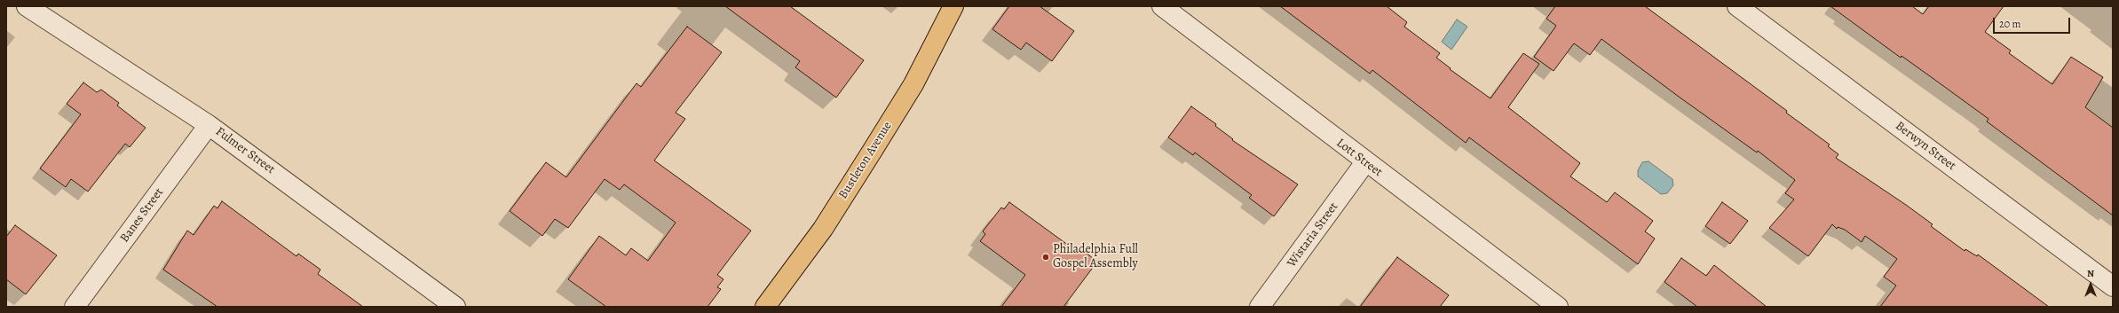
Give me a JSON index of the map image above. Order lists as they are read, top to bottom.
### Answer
{
  "streets": {
    "main road": ["Bustleton Avenue"],
    "street": [
      "Berwyn Street",
      "Fulmer Street",
      "Lott Street",
      "Banes Street",
      "Wistaria Street"
    ]
  },
  "crossings": [
    ["Fulmer Street", "Banes Street"],
    ["Lott Street", "Wistaria Street"]
  ],
  "places": ["Philadelphia Full Gospel Assembly"],
  "scale_bar": "20 m",
  "north": "top"
}
